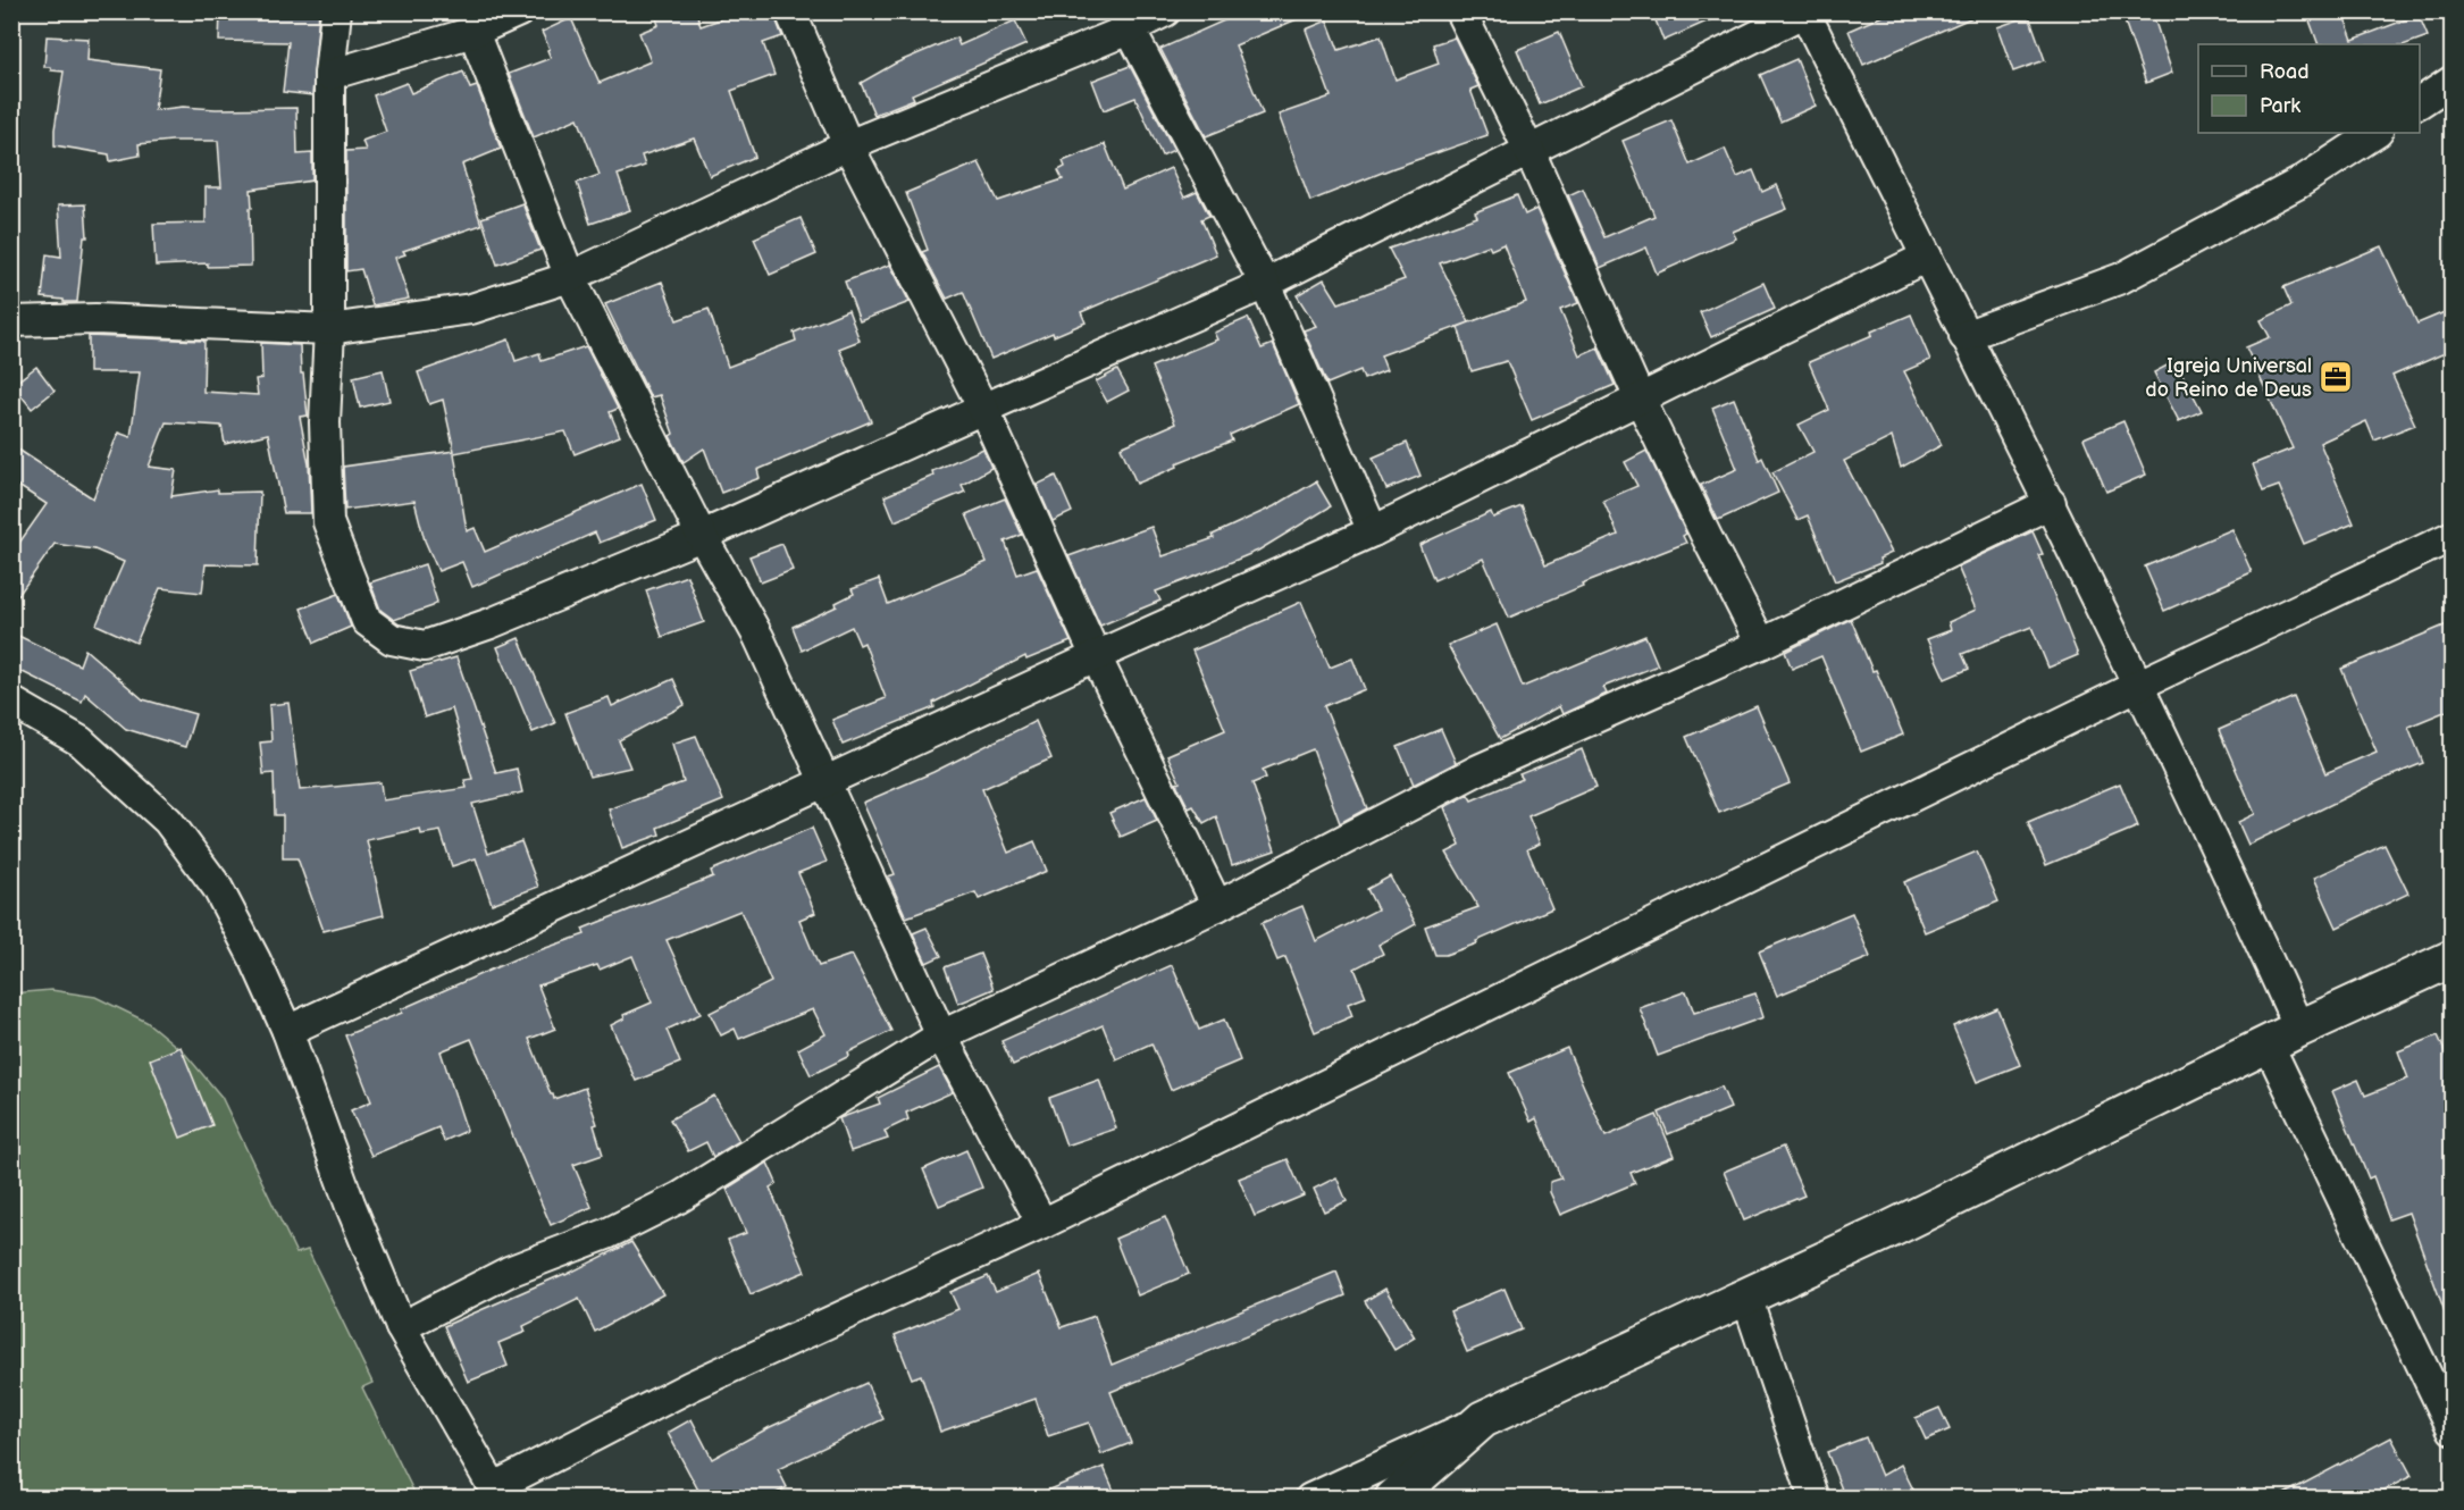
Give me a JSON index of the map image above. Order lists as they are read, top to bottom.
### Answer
{
  "places": {
    "office": ["Igreja Universal do Reino de Deus"]
  },
  "legend": ["Road", "Park"]
}
